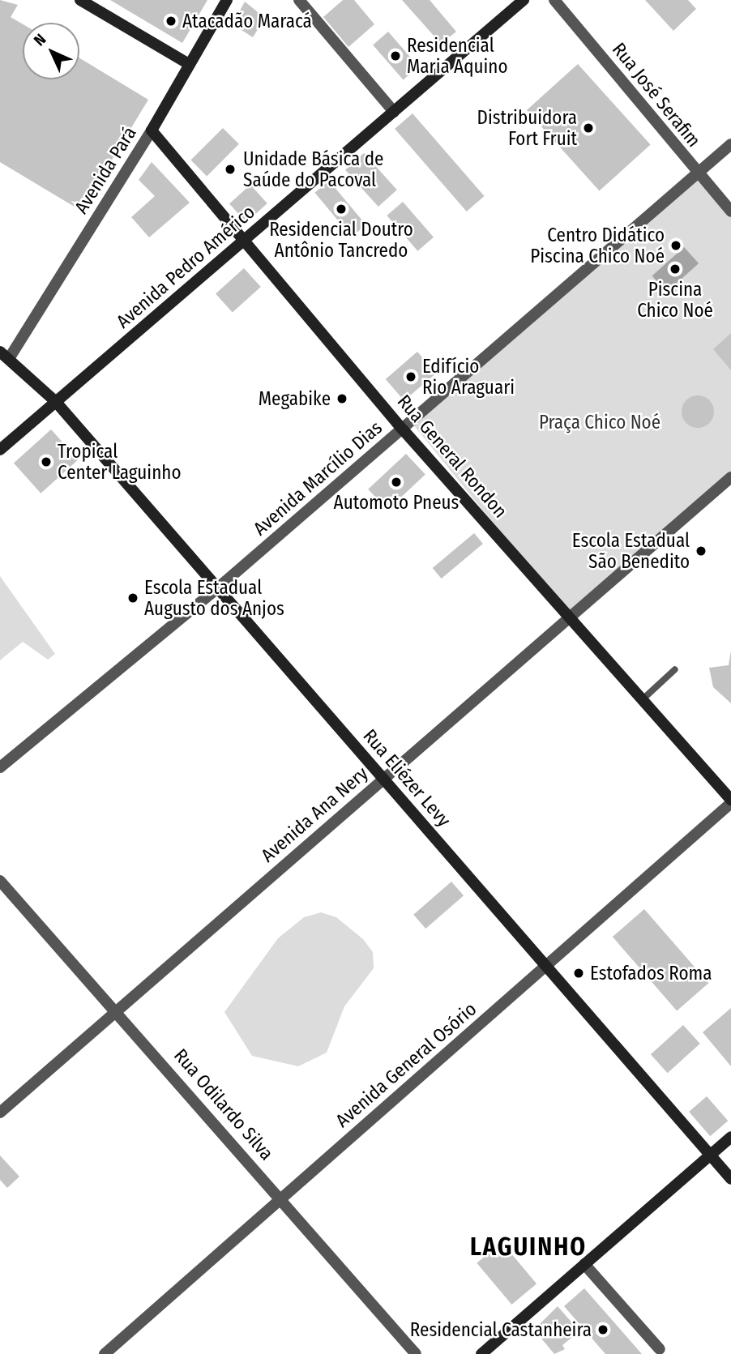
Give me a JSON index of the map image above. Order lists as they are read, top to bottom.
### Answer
{
  "streets": {
    "main road": [
      "Avenida Pará",
      "Avenida Pedro Américo",
      "Rua General Rondon",
      "Rua Eliézer Levy"
    ],
    "street": [
      "Rua José Serafim",
      "Avenida Marcílio Dias",
      "Avenida Ana Nery",
      "Avenida General Osório",
      "Rua Odilardo Silva"
    ]
  },
  "crossings": [
    ["Rua José Serafim", "Avenida Marcílio Dias"],
    ["Avenida Pará", "Rua General Rondon"],
    ["Avenida Pará", "Rua Eliézer Levy"],
    ["Avenida Pedro Américo", "Rua General Rondon"],
    ["Avenida Pedro Américo", "Rua Eliézer Levy"],
    ["Rua General Rondon", "Avenida Marcílio Dias"],
    ["Rua General Rondon", "Avenida Ana Nery"],
    ["Rua General Rondon", "Avenida General Osório"],
    ["Avenida Marcílio Dias", "Rua Eliézer Levy"],
    ["Rua Eliézer Levy", "Avenida Ana Nery"],
    ["Rua Eliézer Levy", "Avenida General Osório"],
    ["Avenida Ana Nery", "Rua Odilardo Silva"],
    ["Avenida General Osório", "Rua Odilardo Silva"]
  ],
  "districts": ["LAGUINHO"],
  "parks": ["Praça Chico Noé"],
  "places": [
    "Atacadão Maracá",
    "Residencial Maria Aquino",
    "Distribuidora Fort Fruit",
    "Unidade Básica de Saúde do Pacoval",
    "Residencial Doutro Antônio Tancredo",
    "Centro Didático Piscina Chico Noé",
    "Piscina Chico Noé",
    "Edifício Rio Araguari",
    "Megabike",
    "Tropical Center Laguinho",
    "Automoto Pneus",
    "Escola Estadual São Benedito",
    "Escola Estadual Augusto dos Anjos",
    "Estofados Roma",
    "Residencial Castanheira"
  ],
  "north": "top left"
}
